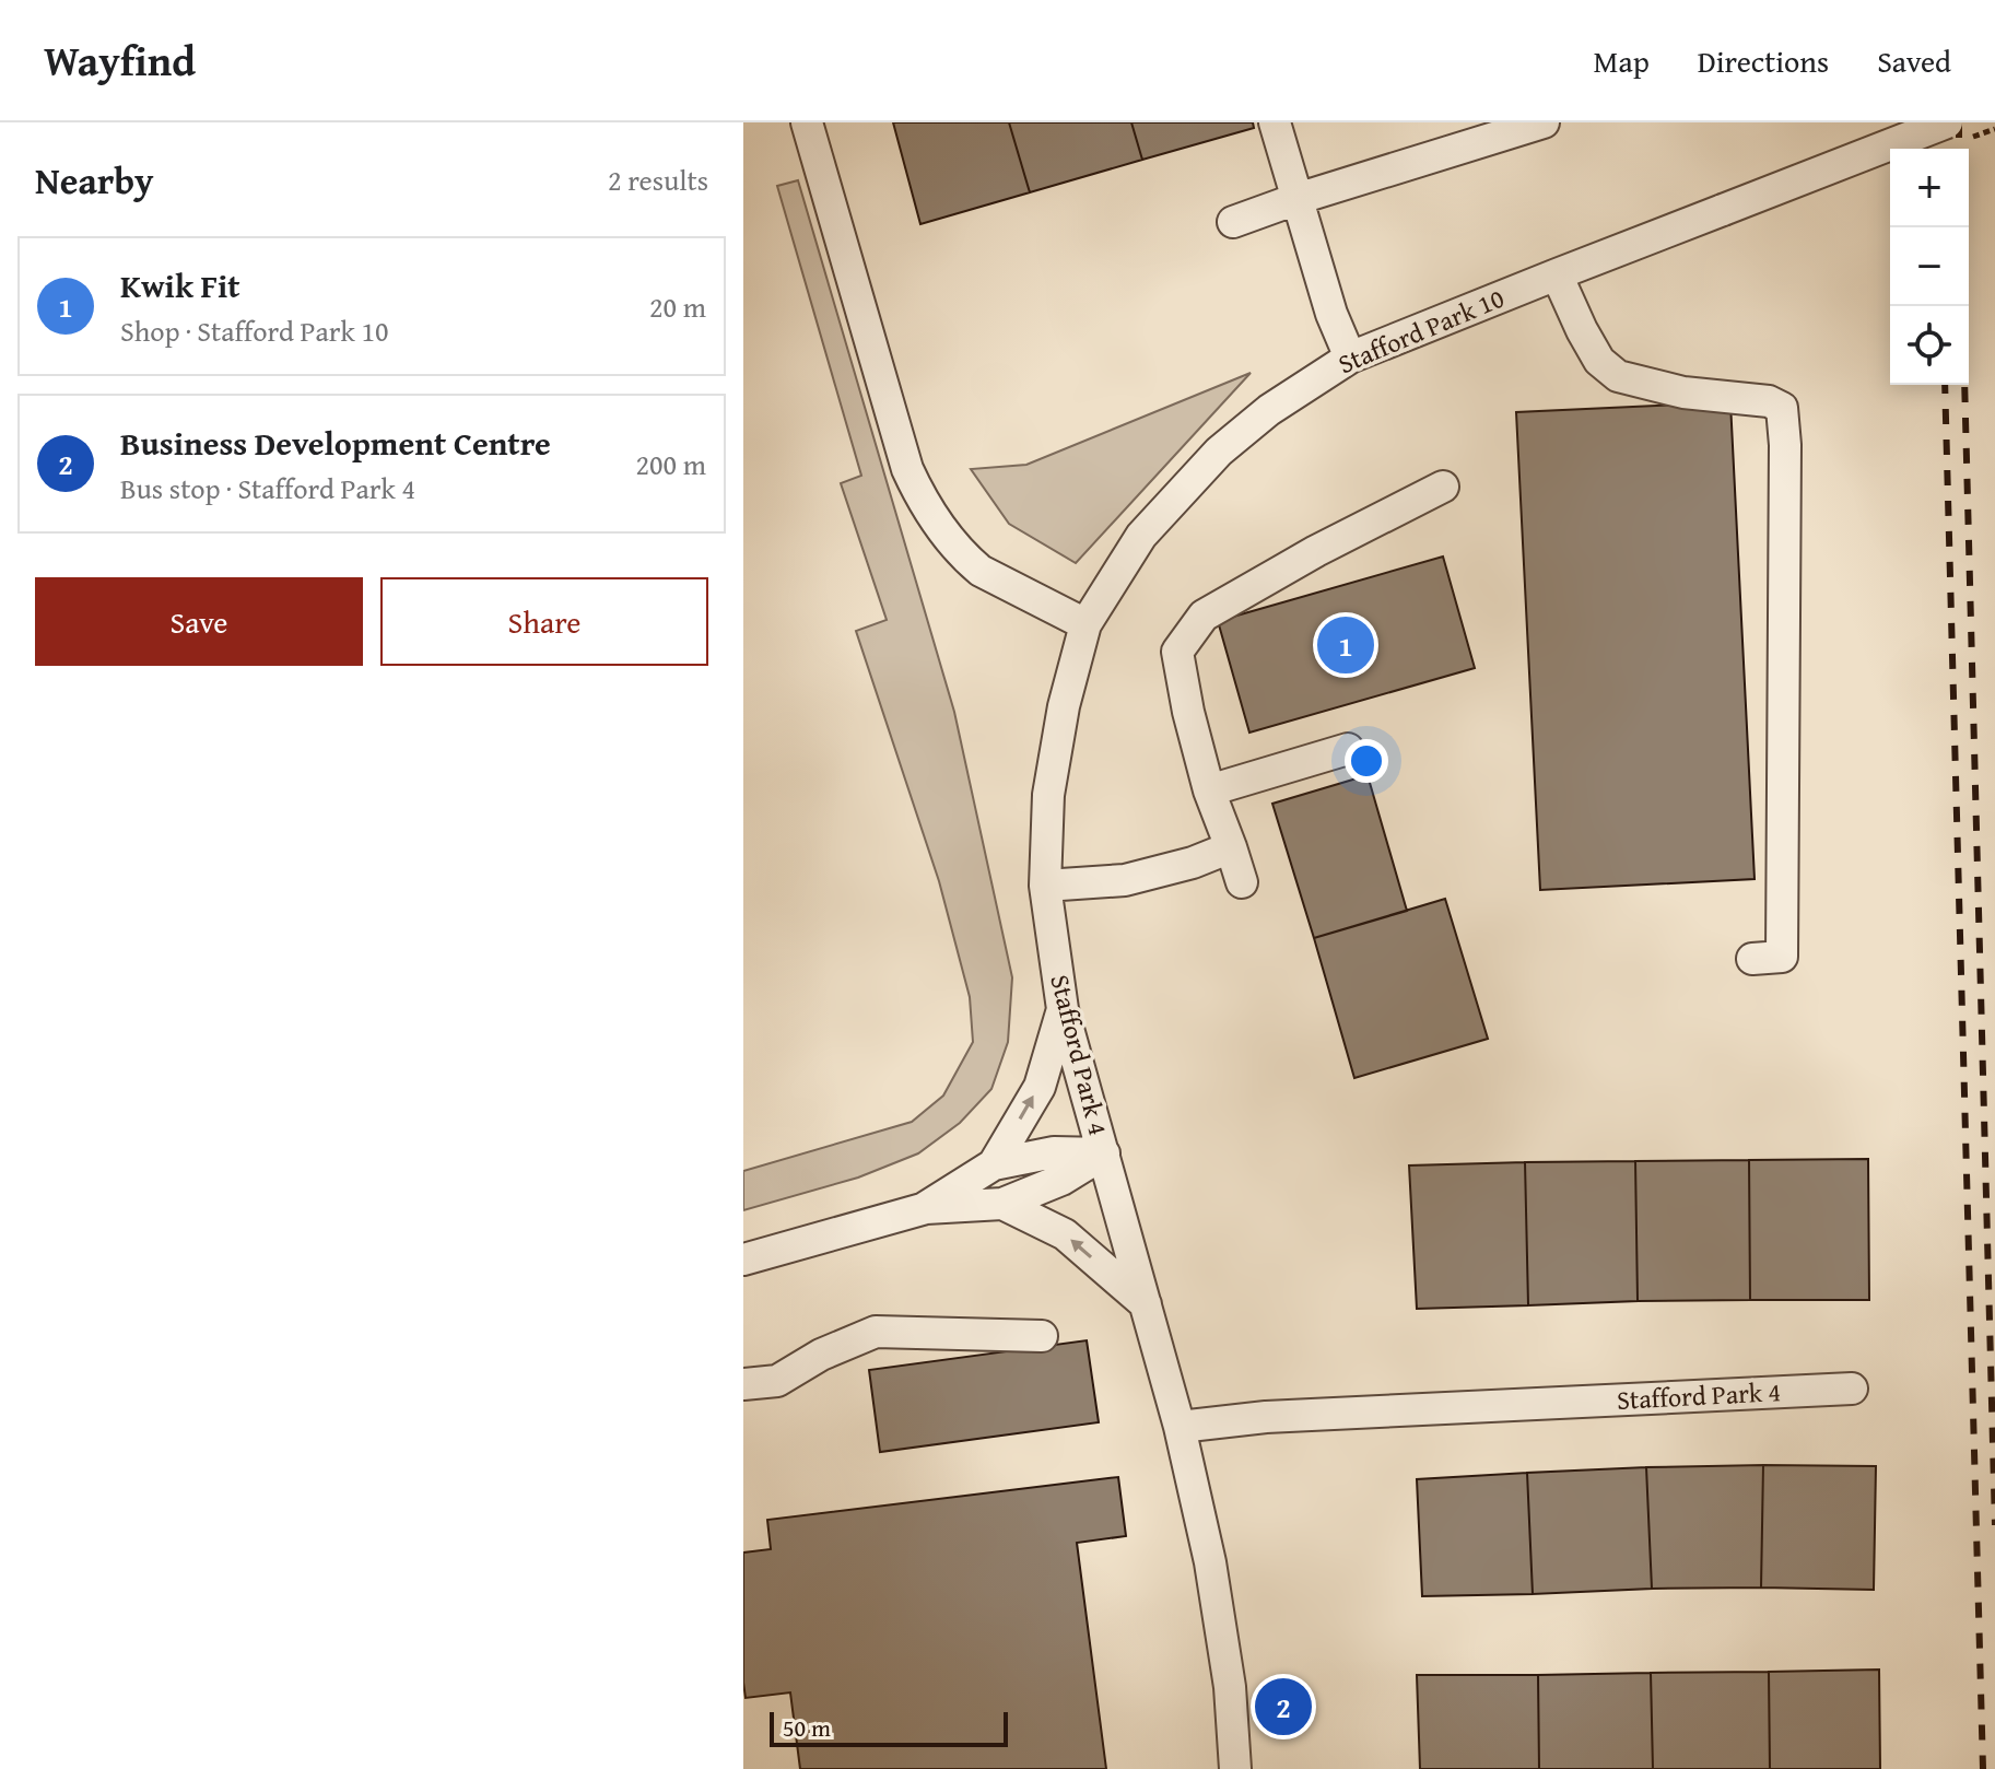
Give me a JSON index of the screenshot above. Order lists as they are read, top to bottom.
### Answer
{
  "streets": {
    "street": ["Stafford Park 10", "Stafford Park 4"]
  },
  "crossings": [
    ["Stafford Park 10", "Stafford Park 4"]
  ],
  "scale_bar": "50 m",
  "page": {
    "header": "Wayfind",
    "nav": ["Map", "Directions", "Saved"],
    "heading": ["Nearby", "2 results"],
    "map_buttons": ["+", "−"],
    "list": [
      {
        "mark": "1",
        "name": "Kwik Fit",
        "note": "Shop · Stafford Park 10",
        "value": "20 m"
      },
      {
        "mark": "2",
        "name": "Business Development Centre",
        "note": "Bus stop · Stafford Park 4",
        "value": "200 m"
      }
    ],
    "buttons": ["Save", "Share"],
    "pins": ["1", "2"],
    "scale": "50 m"
  }
}
